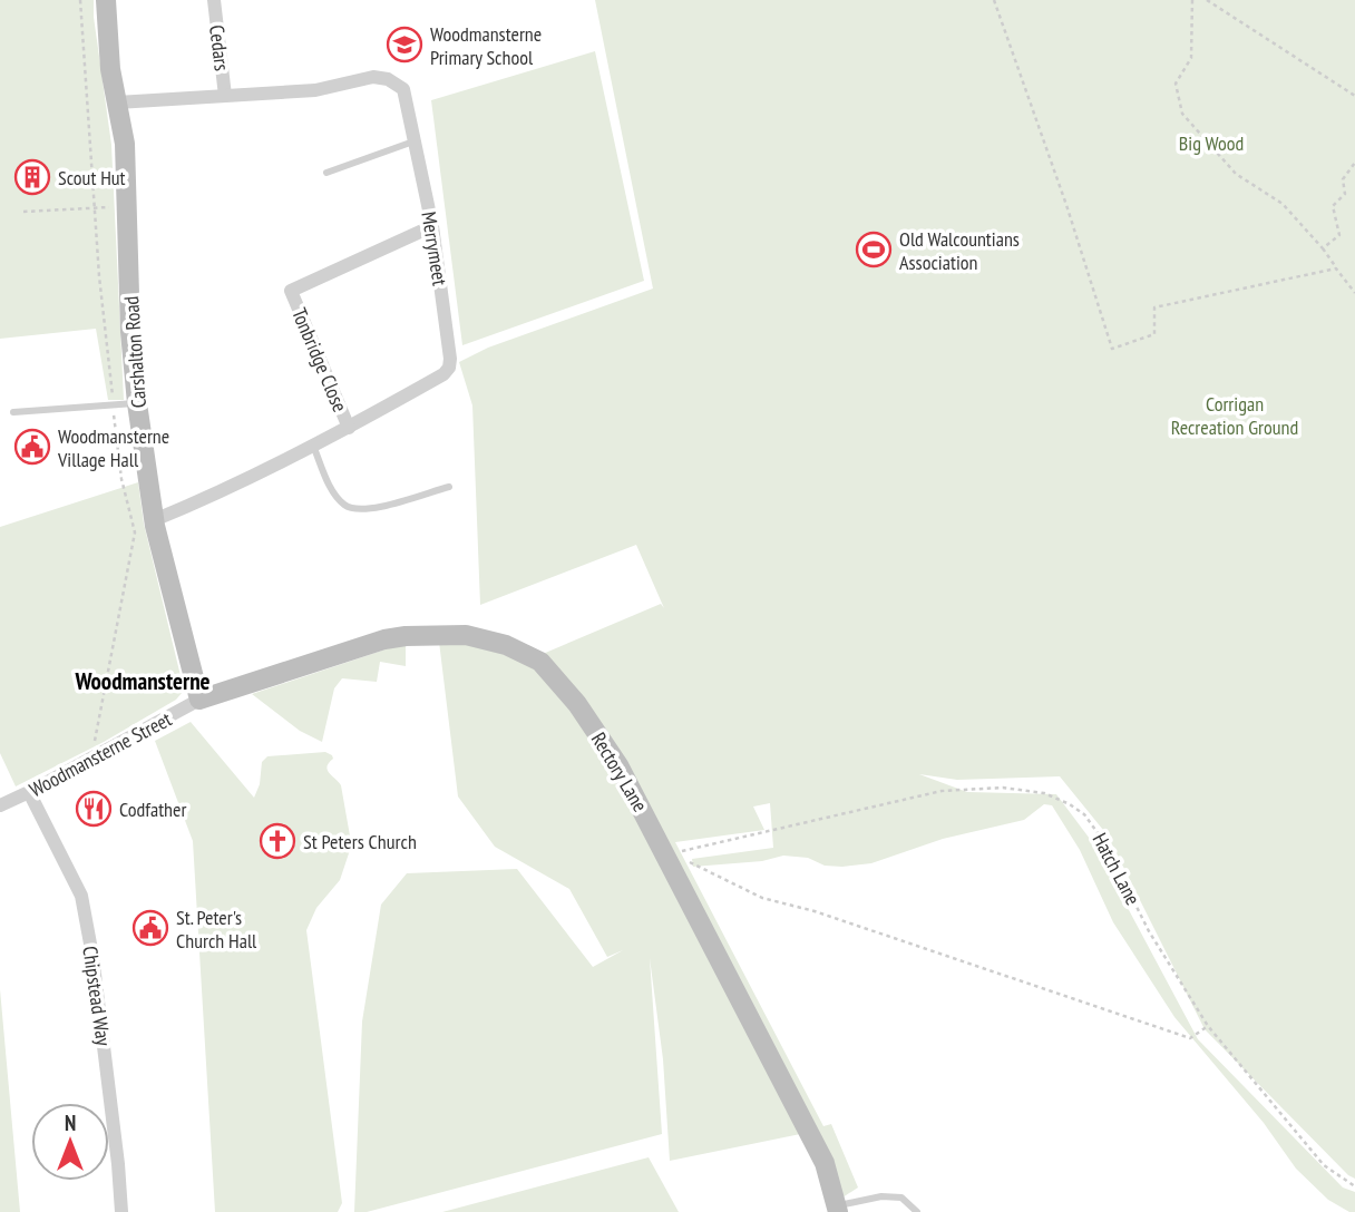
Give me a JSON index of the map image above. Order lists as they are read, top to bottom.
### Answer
{
  "streets": {
    "main road": ["Carshalton Road", "Rectory Lane"],
    "street": [
      "Cedars",
      "Merrymeet",
      "Tonbridge Close",
      "Woodmansterne Street",
      "Chipstead Way"
    ],
    "path": ["Hatch Lane"]
  },
  "crossings": [
    ["Cedars", "Merrymeet"],
    ["Merrymeet", "Carshalton Road"],
    ["Merrymeet", "Tonbridge Close"],
    ["Carshalton Road", "Woodmansterne Street"],
    ["Carshalton Road", "Rectory Lane"],
    ["Woodmansterne Street", "Rectory Lane"],
    ["Woodmansterne Street", "Chipstead Way"]
  ],
  "districts": ["Woodmansterne"],
  "parks": ["Big Wood", "Corrigan Recreation Ground"],
  "places": {
    "school or university": ["Woodmansterne Primary School"],
    "building": ["Scout Hut"],
    "sports": ["Old Walcountians Association"],
    "public building": ["Woodmansterne Village Hall", "St. Peter's Church Hall"],
    "restaurant": ["Codfather"],
    "church": ["St Peters Church"]
  },
  "north": "top"
}
